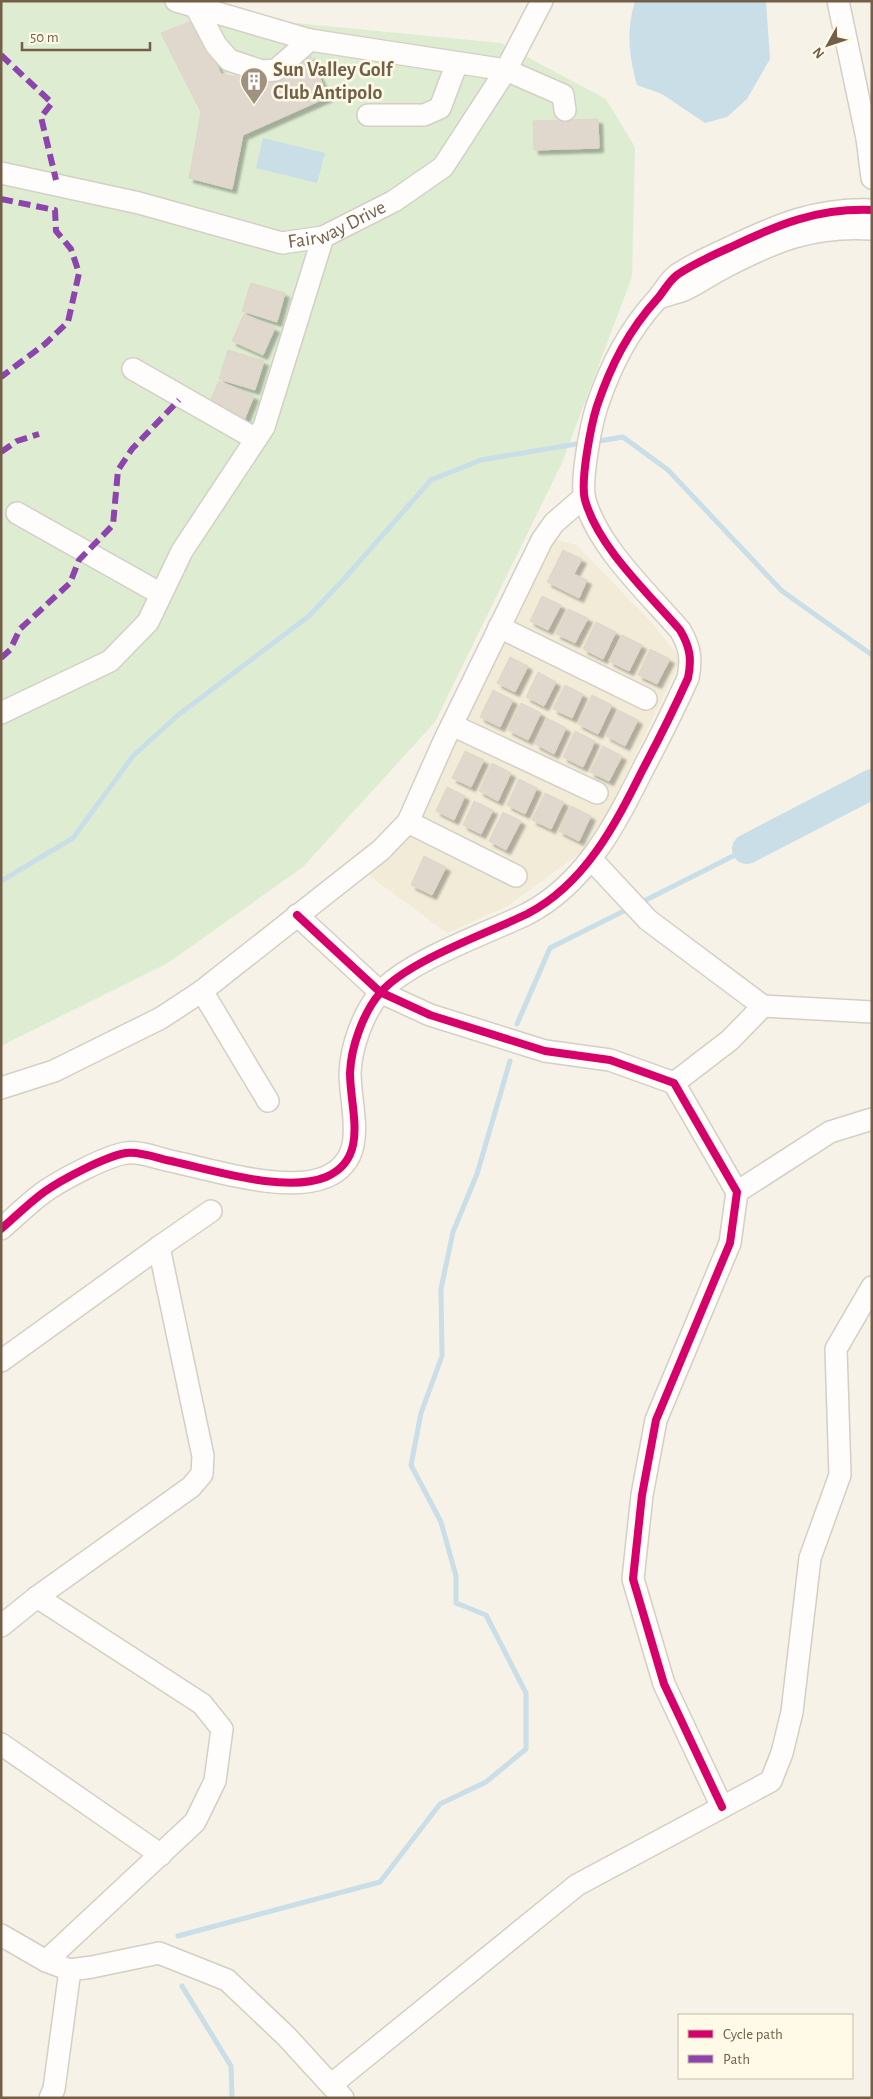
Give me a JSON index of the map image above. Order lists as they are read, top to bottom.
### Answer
{
  "streets": {
    "street": ["Fairway Drive"]
  },
  "places": {
    "building": ["Sun Valley Golf Club Antipolo"]
  },
  "legend": ["Cycle path", "Path"],
  "scale_bar": "50 m",
  "north": "bottom left"
}
